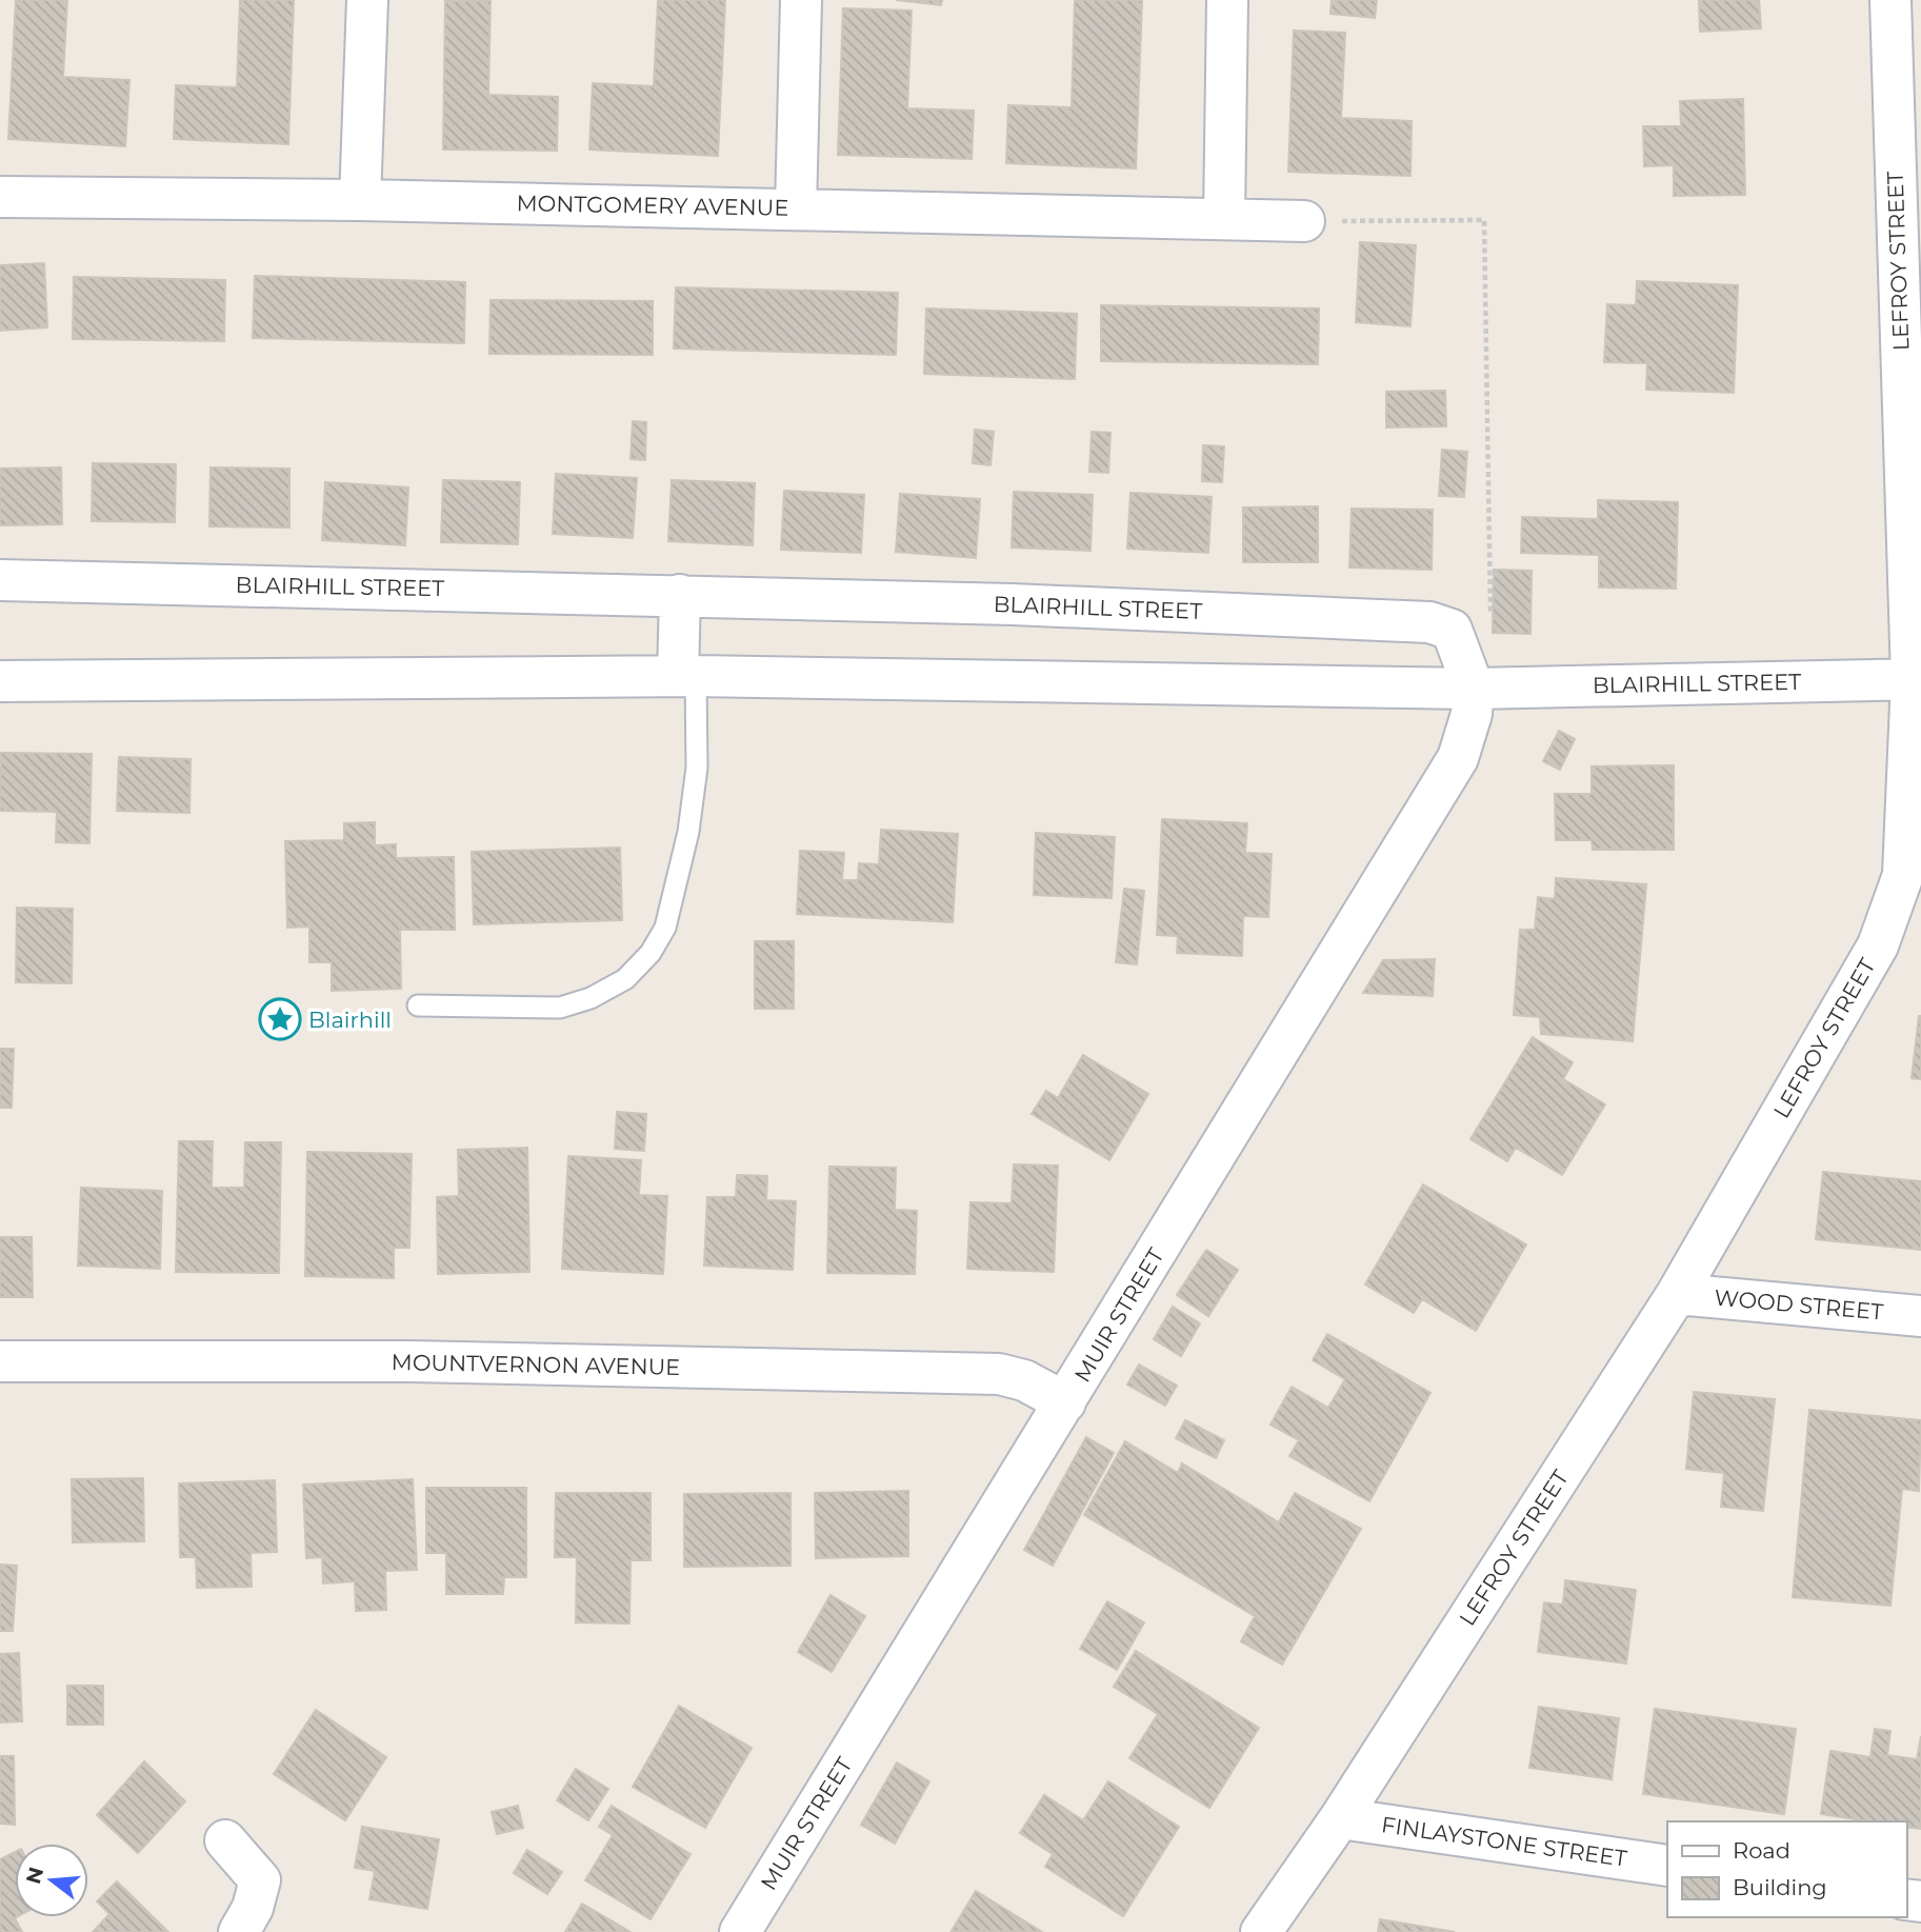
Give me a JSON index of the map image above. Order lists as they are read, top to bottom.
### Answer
{
  "streets": {
    "street": [
      "MONTGOMERY AVENUE",
      "LEFROY STREET",
      "BLAIRHILL STREET",
      "WOOD STREET",
      "MUIR STREET",
      "MOUNTVERNON AVENUE",
      "FINLAYSTONE STREET"
    ]
  },
  "crossings": [
    ["LEFROY STREET", "BLAIRHILL STREET"],
    ["LEFROY STREET", "WOOD STREET"],
    ["LEFROY STREET", "FINLAYSTONE STREET"],
    ["BLAIRHILL STREET", "MUIR STREET"],
    ["MUIR STREET", "MOUNTVERNON AVENUE"]
  ],
  "places": {
    "place": ["Blairhill"]
  },
  "legend": ["Road", "Building"],
  "north": "left"
}
